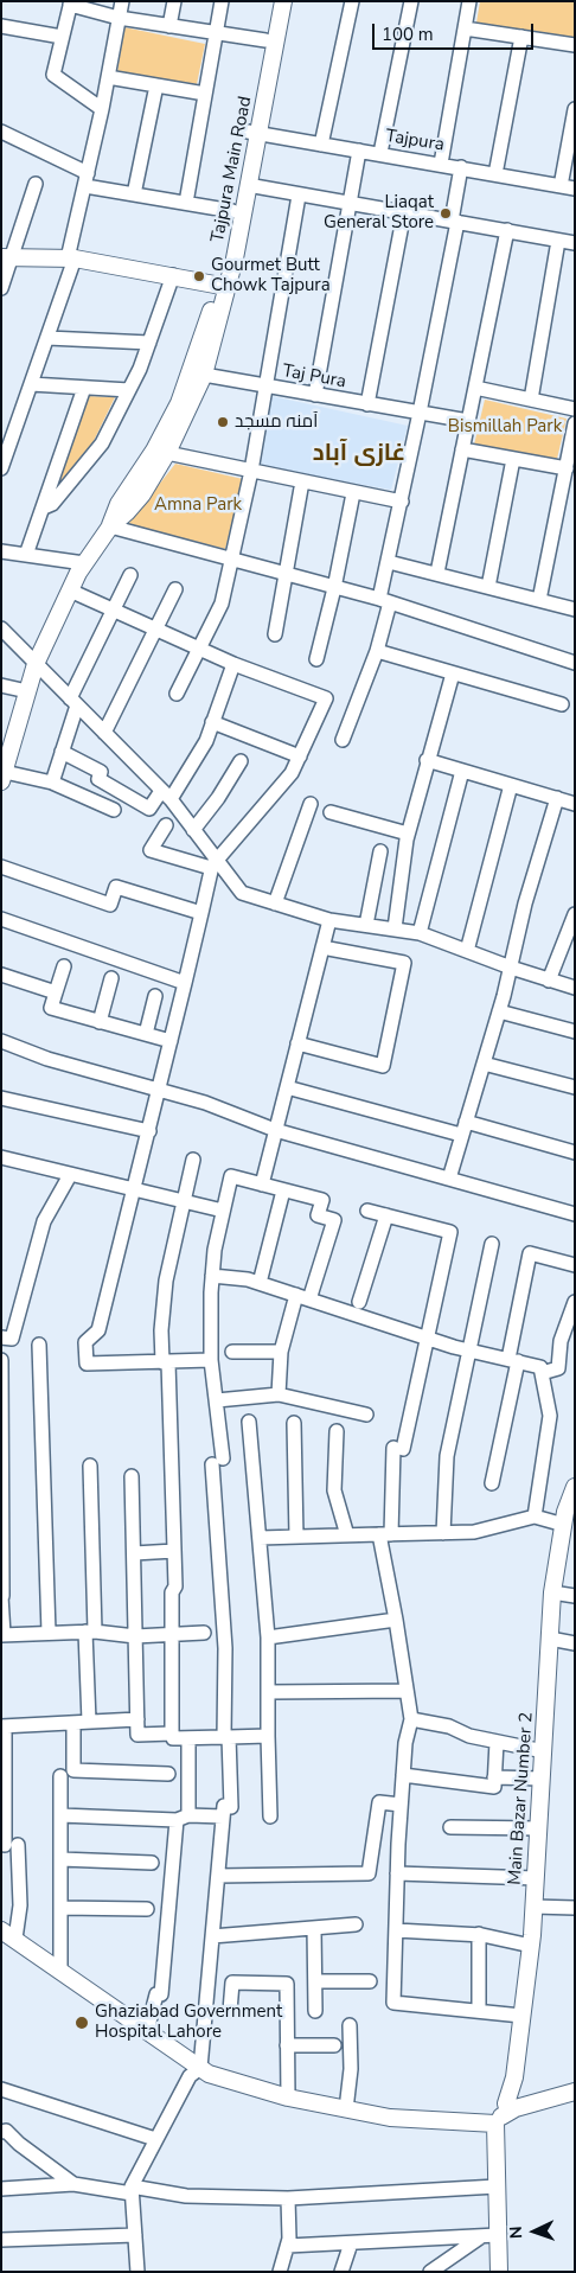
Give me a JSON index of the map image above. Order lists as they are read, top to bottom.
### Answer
{
  "streets": {
    "street": [
      "Tajpura",
      "Tajpura Main Road",
      "Taj Pura",
      "Main Bazar Number 2"
    ]
  },
  "crossings": [
    ["Tajpura", "Tajpura Main Road"],
    ["Tajpura Main Road", "Taj Pura"]
  ],
  "districts": ["غازى آباد"],
  "parks": ["Bismillah Park", "Amna Park"],
  "places": [
    "Liaqat General Store",
    "Gourmet Butt Chowk Tajpura",
    "آمنہ مسجد",
    "Ghaziabad Government Hospital Lahore"
  ],
  "scale_bar": "100 m",
  "north": "left"
}
